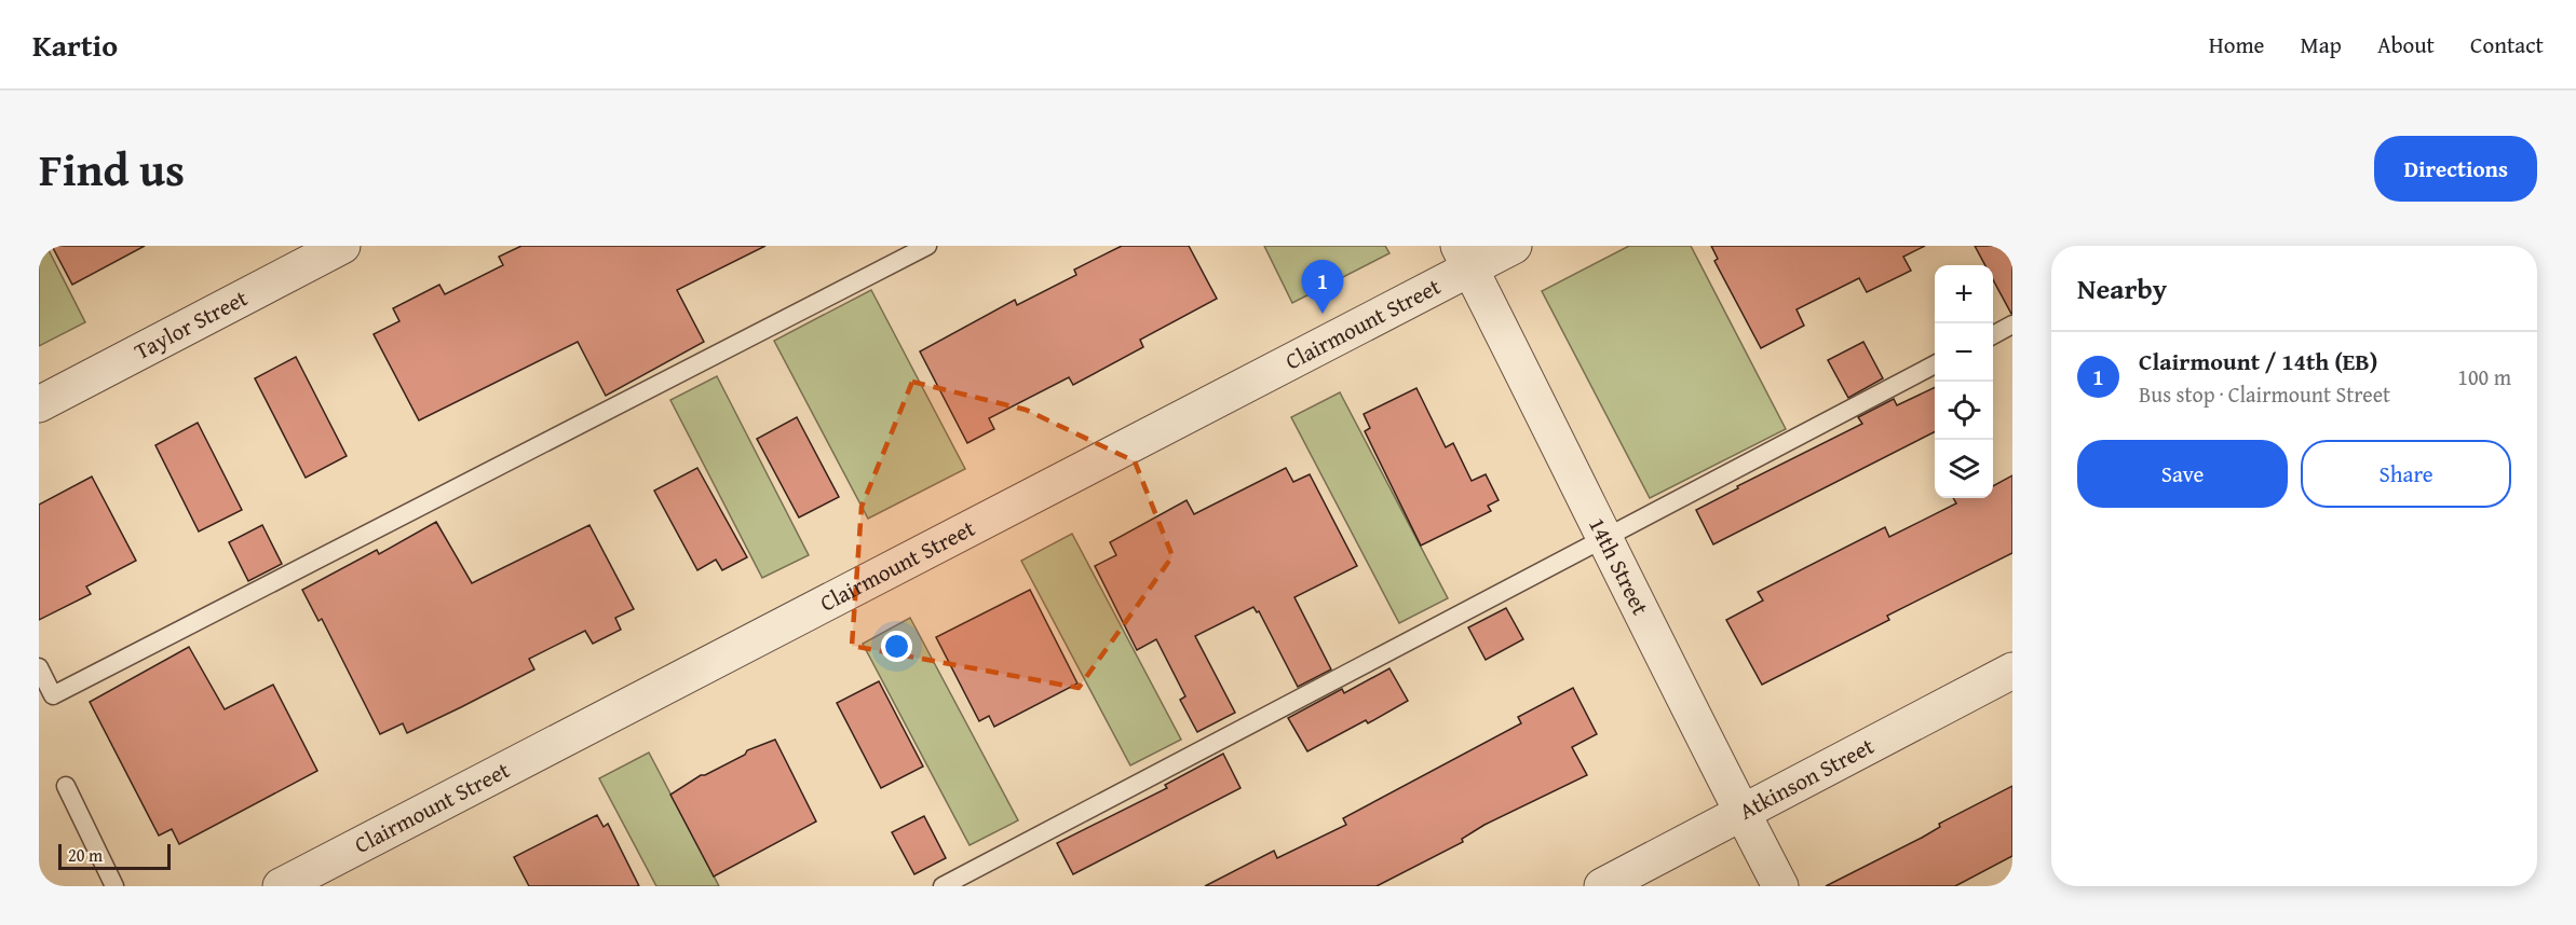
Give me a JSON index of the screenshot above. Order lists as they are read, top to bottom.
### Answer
{
  "streets": {
    "street": [
      "Clairmount Street",
      "Taylor Street",
      "14th Street",
      "Atkinson Street"
    ]
  },
  "crossings": [
    ["Clairmount Street", "14th Street"],
    ["14th Street", "Atkinson Street"]
  ],
  "scale_bar": "20 m",
  "page": {
    "header": "Kartio",
    "nav": [
      "Home",
      "Map",
      "About",
      "Contact"
    ],
    "title": "Find us",
    "buttons": [
      "Directions",
      ["Save", "Share"]
    ],
    "heading": "Nearby",
    "pins": "1",
    "map_buttons": ["+", "−"],
    "list": [
      {
        "mark": "1",
        "name": "Clairmount / 14th (EB)",
        "note": "Bus stop · Clairmount Street",
        "value": "100 m"
      }
    ],
    "scale": "20 m"
  }
}
